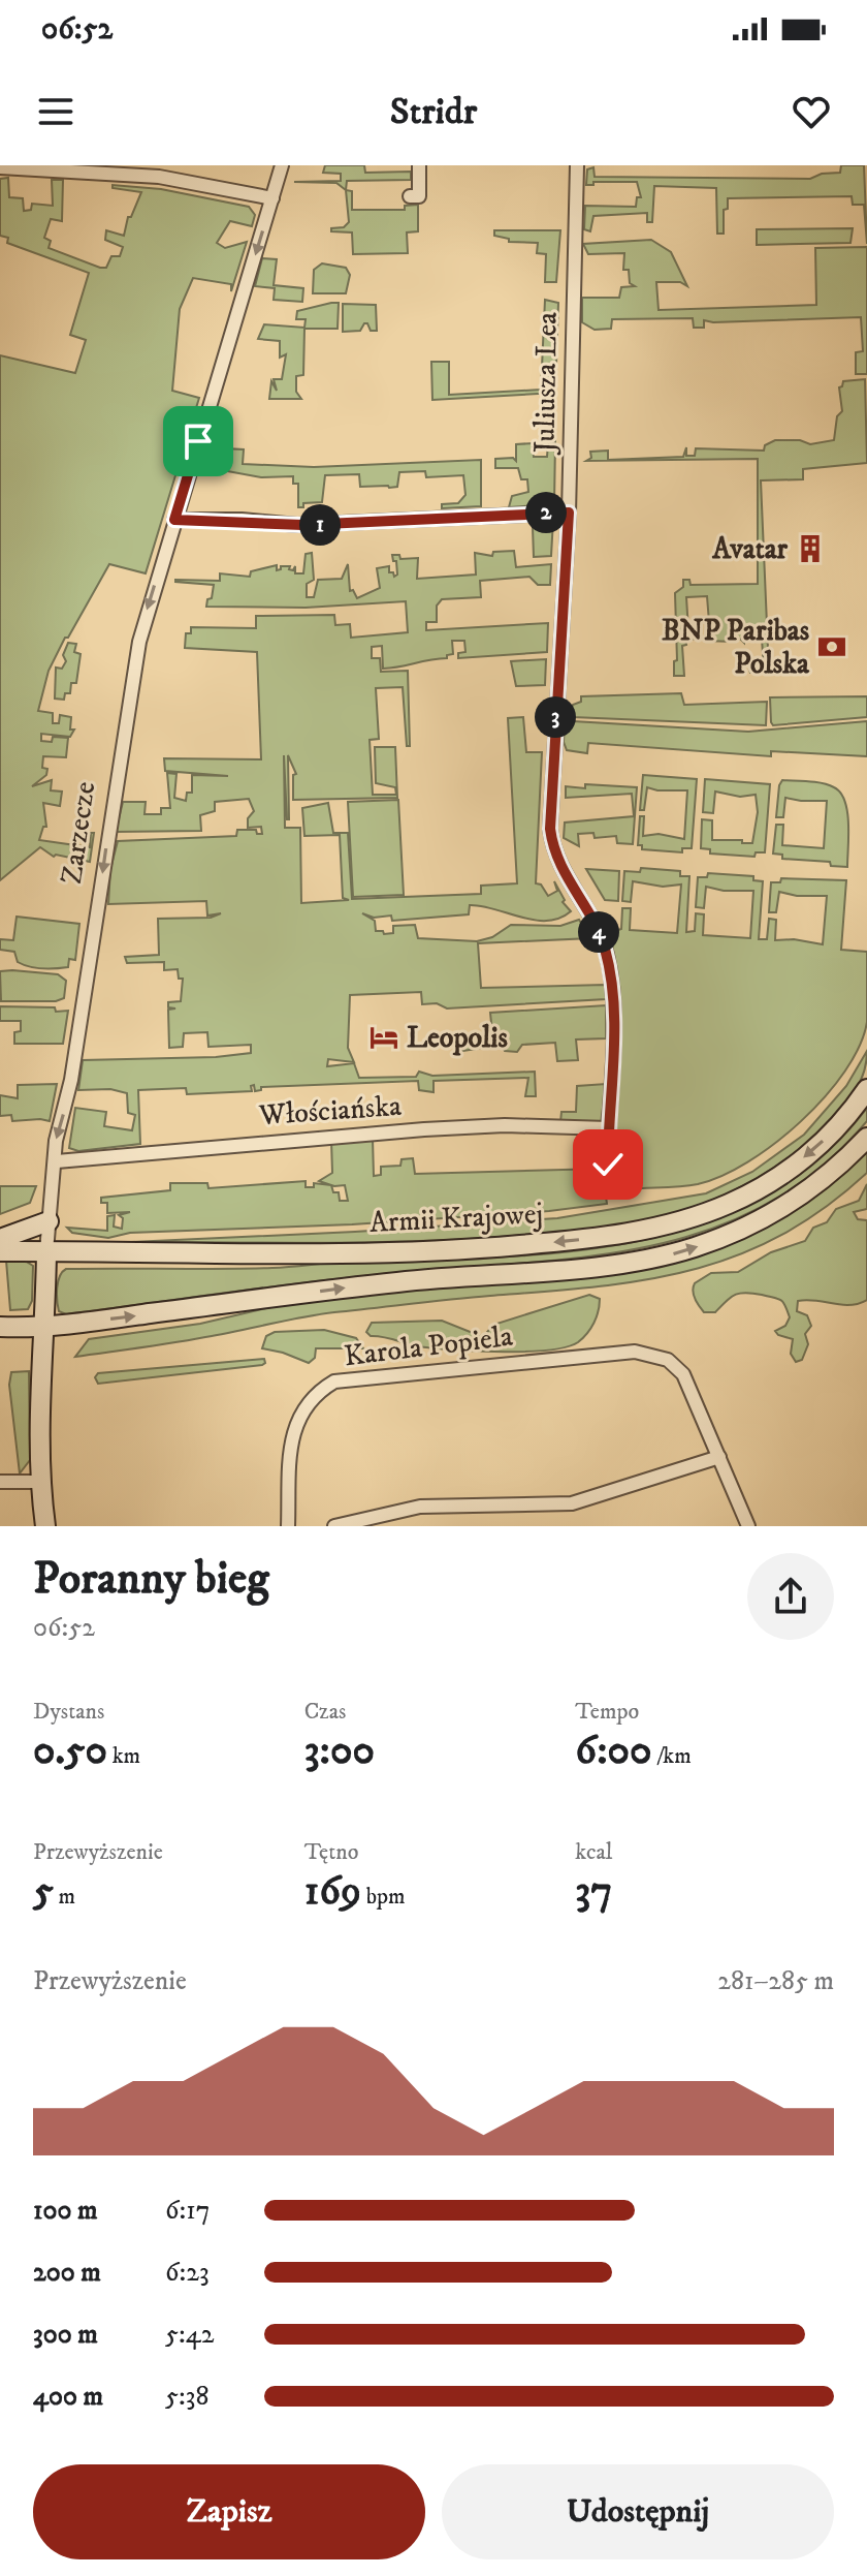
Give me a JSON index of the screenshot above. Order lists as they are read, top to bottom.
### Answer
{
  "streets": {
    "main road": ["Zarzecze", "Armii Krajowej"],
    "street": ["Juliusza Lea", "Włościańska", "Karola Popiela"]
  },
  "crossings": [
    ["Juliusza Lea", "Włościańska"],
    ["Zarzecze", "Włościańska"],
    ["Zarzecze", "Armii Krajowej"]
  ],
  "one_way": ["Zarzecze"],
  "places": {
    "building": ["Avatar"],
    "bank": ["BNP Paribas Polska"],
    "hotel": ["Leopolis"]
  },
  "page": {
    "status": "06:52",
    "header": "Stridr",
    "pins": [
      "2",
      "1",
      "3",
      "4"
    ],
    "heading": ["Poranny bieg", "06:52"],
    "stats": [
      ["Dystans", "0.50 km"],
      ["Czas", "3:00"],
      ["Tempo", "6:00 /km"],
      ["Przewyższenie", "5 m"],
      ["Tętno", "169 bpm"],
      ["kcal", "37"]
    ],
    "chart": ["Przewyższenie", "281–285 m"],
    "list": [
      {
        "name": "100 m",
        "note": "6:17"
      },
      {
        "name": "200 m",
        "note": "6:23"
      },
      {
        "name": "300 m",
        "note": "5:42"
      },
      {
        "name": "400 m",
        "note": "5:38"
      }
    ],
    "buttons": ["Zapisz", "Udostępnij"]
  }
}
